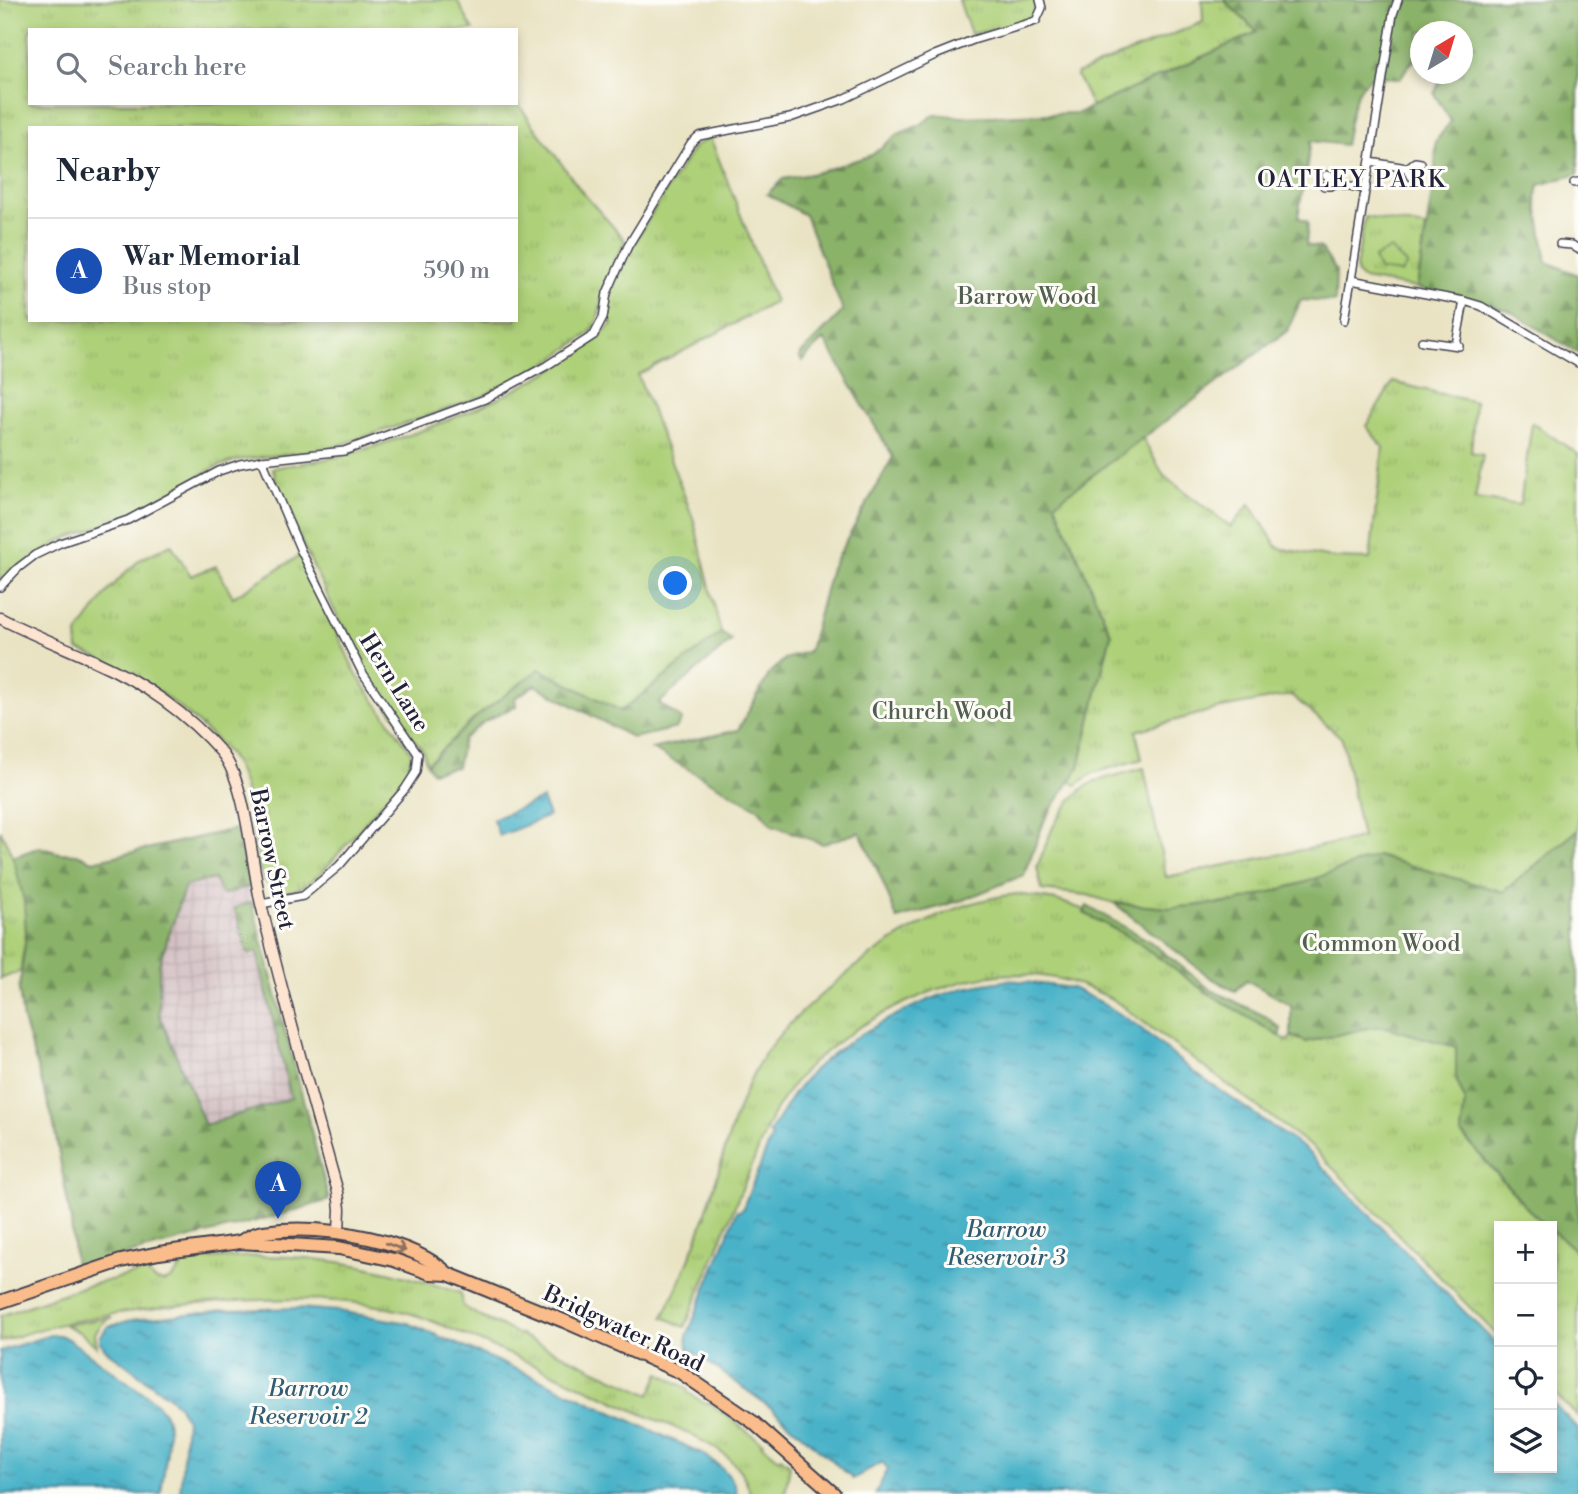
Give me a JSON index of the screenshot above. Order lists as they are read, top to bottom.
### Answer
{
  "streets": {
    "highway": ["Bridgwater Road"],
    "main road": ["Barrow Street"],
    "street": ["Hern Lane"]
  },
  "crossings": [
    ["Hern Lane", "Barrow Street"],
    ["Barrow Street", "Bridgwater Road"]
  ],
  "districts": ["OATLEY PARK"],
  "water": ["Barrow Reservoir 3", "Barrow Reservoir 2"],
  "parks": ["Barrow Wood", "Church Wood", "Common Wood"],
  "north": "top right",
  "page": {
    "search": "Search here",
    "heading": "Nearby",
    "list": [
      {
        "mark": "A",
        "name": "War Memorial",
        "note": "Bus stop",
        "value": "590 m"
      }
    ],
    "pins": "A",
    "map_buttons": ["+", "−"]
  }
}
